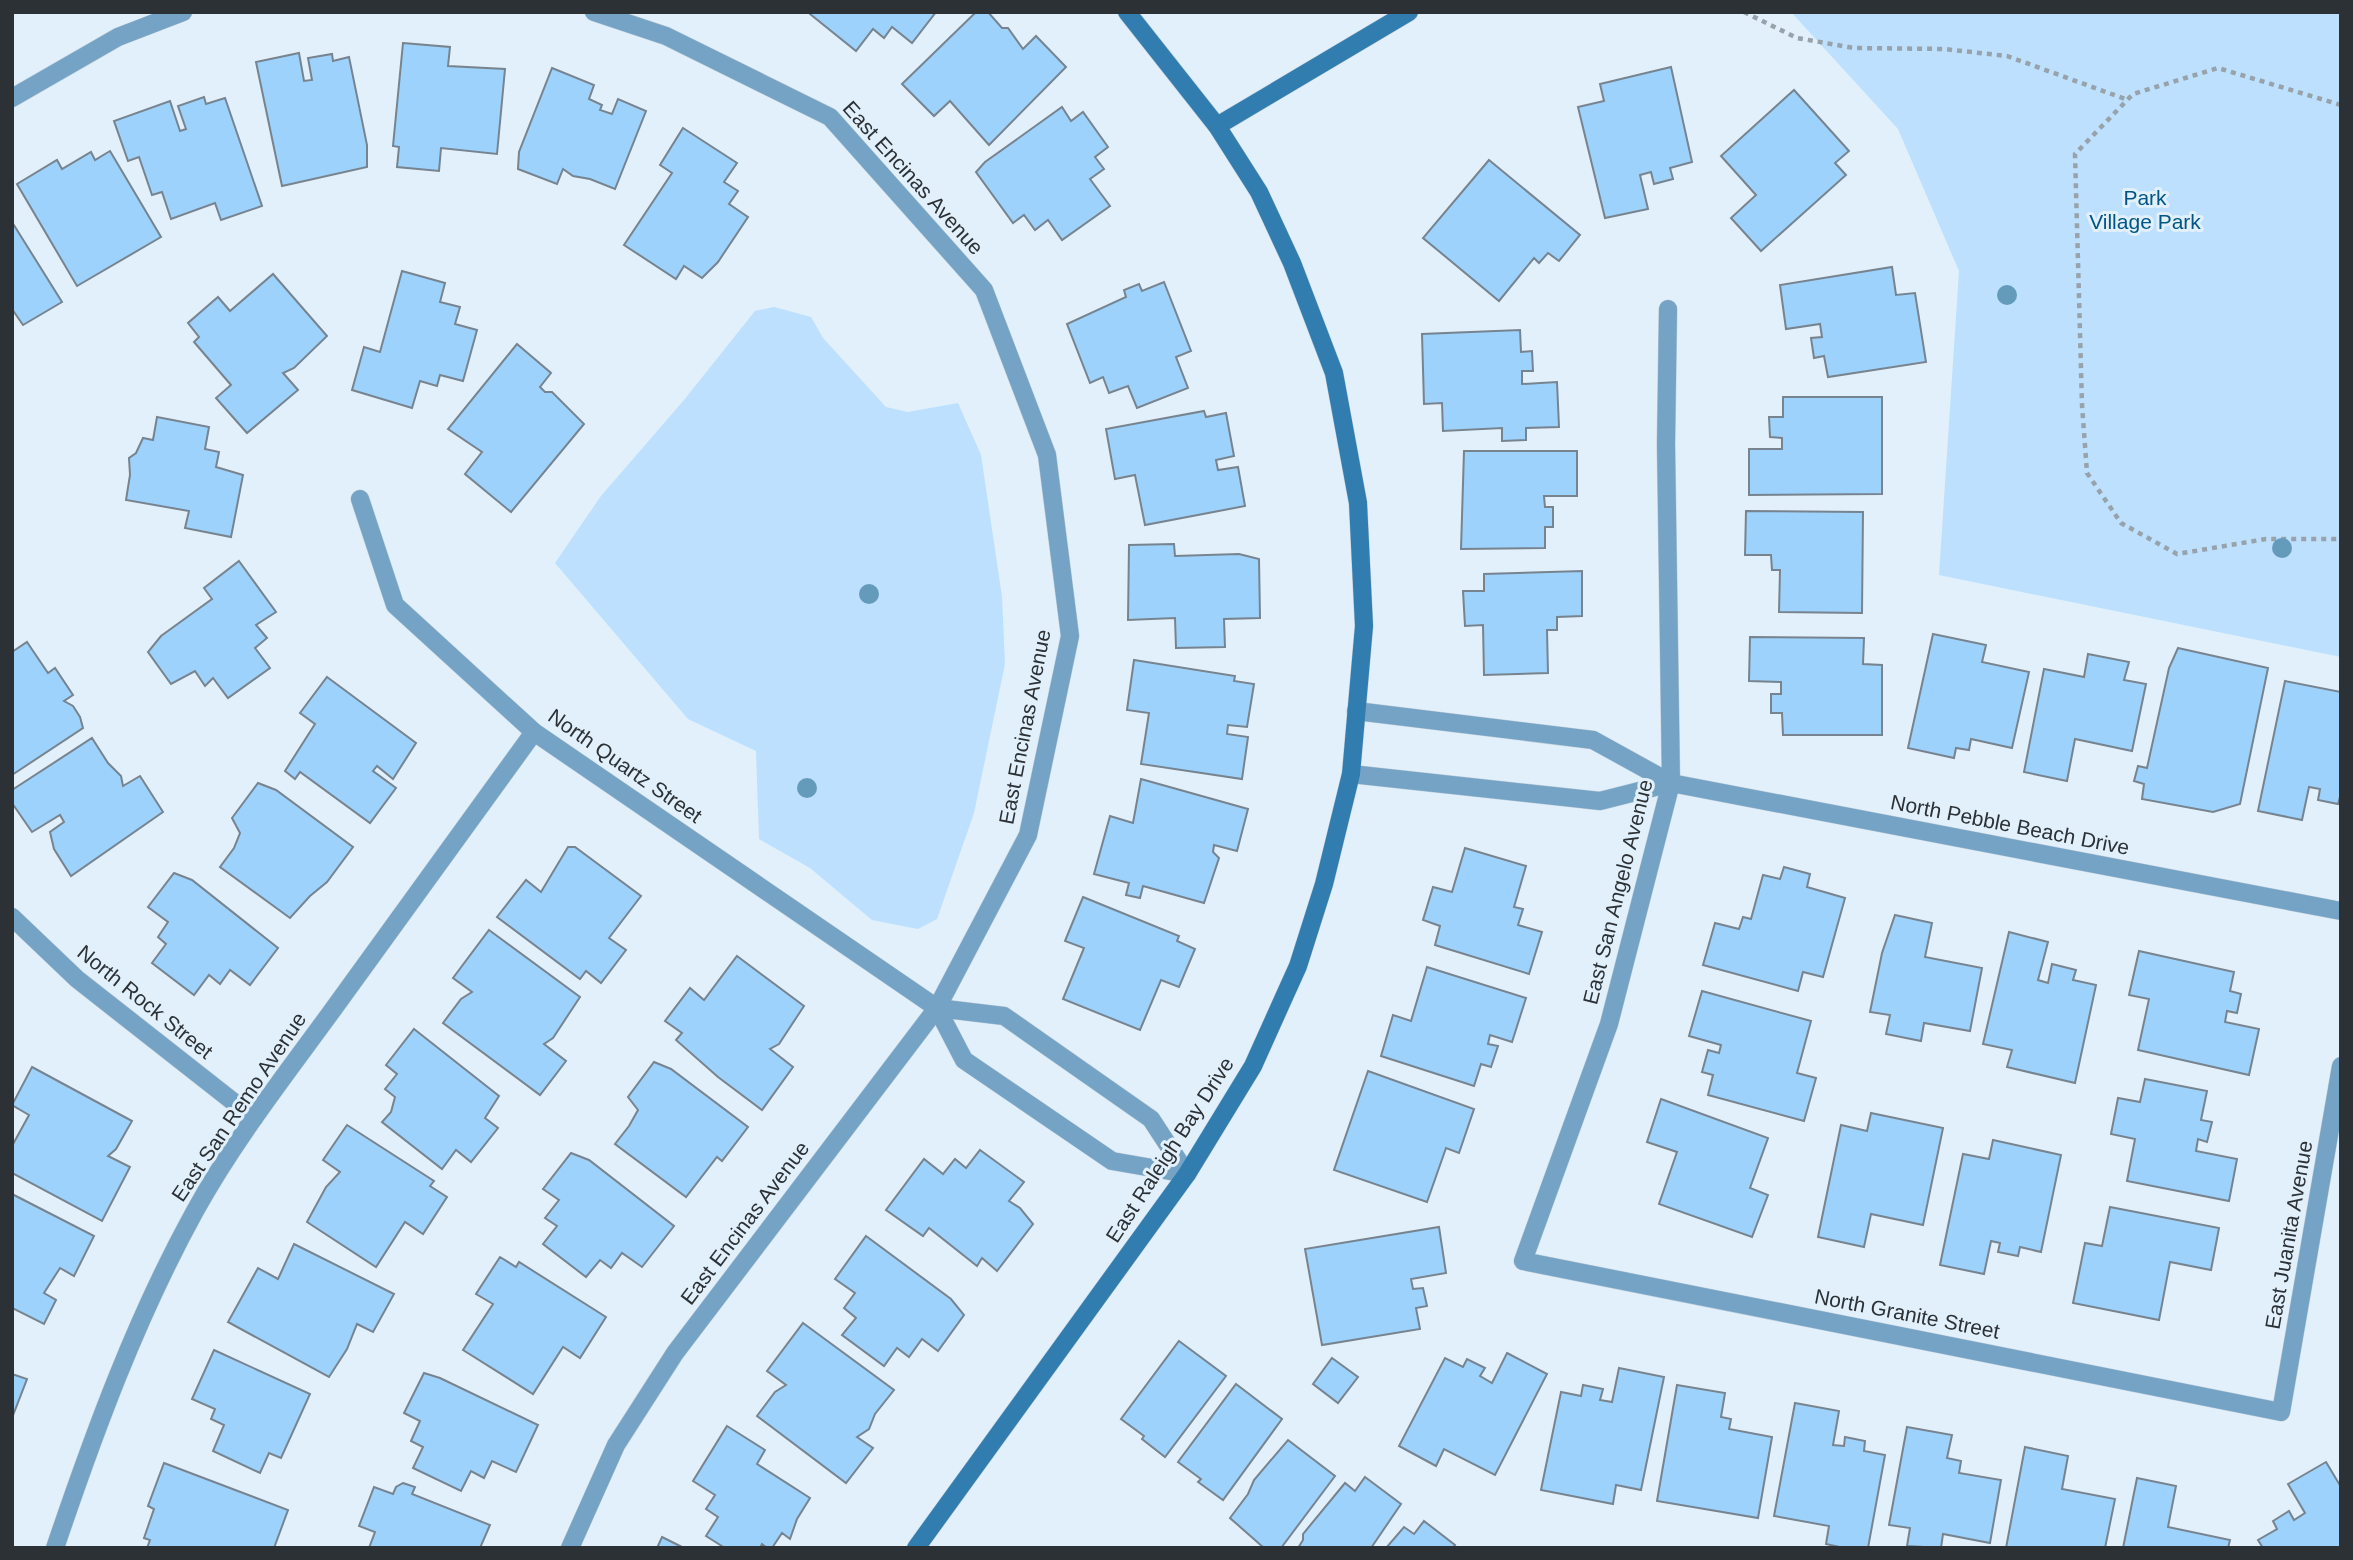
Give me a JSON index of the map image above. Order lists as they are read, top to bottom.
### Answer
{
  "streets": {
    "street": [
      "East Encinas Avenue",
      "North Quartz Street",
      "North Pebble Beach Drive",
      "East San Angelo Avenue",
      "North Rock Street",
      "East San Remo Avenue",
      "East Raleigh Bay Drive",
      "East Juanita Avenue",
      "North Granite Street"
    ]
  },
  "crossings": [
    ["East Encinas Avenue", "North Quartz Street"],
    ["North Quartz Street", "East San Remo Avenue"],
    ["North Quartz Street", "East Raleigh Bay Drive"],
    ["North Pebble Beach Drive", "East San Angelo Avenue"],
    ["North Pebble Beach Drive", "East Raleigh Bay Drive"],
    ["East San Angelo Avenue", "North Granite Street"],
    ["North Rock Street", "East San Remo Avenue"],
    ["East Juanita Avenue", "North Granite Street"]
  ],
  "parks": ["Park Village Park"]
}
